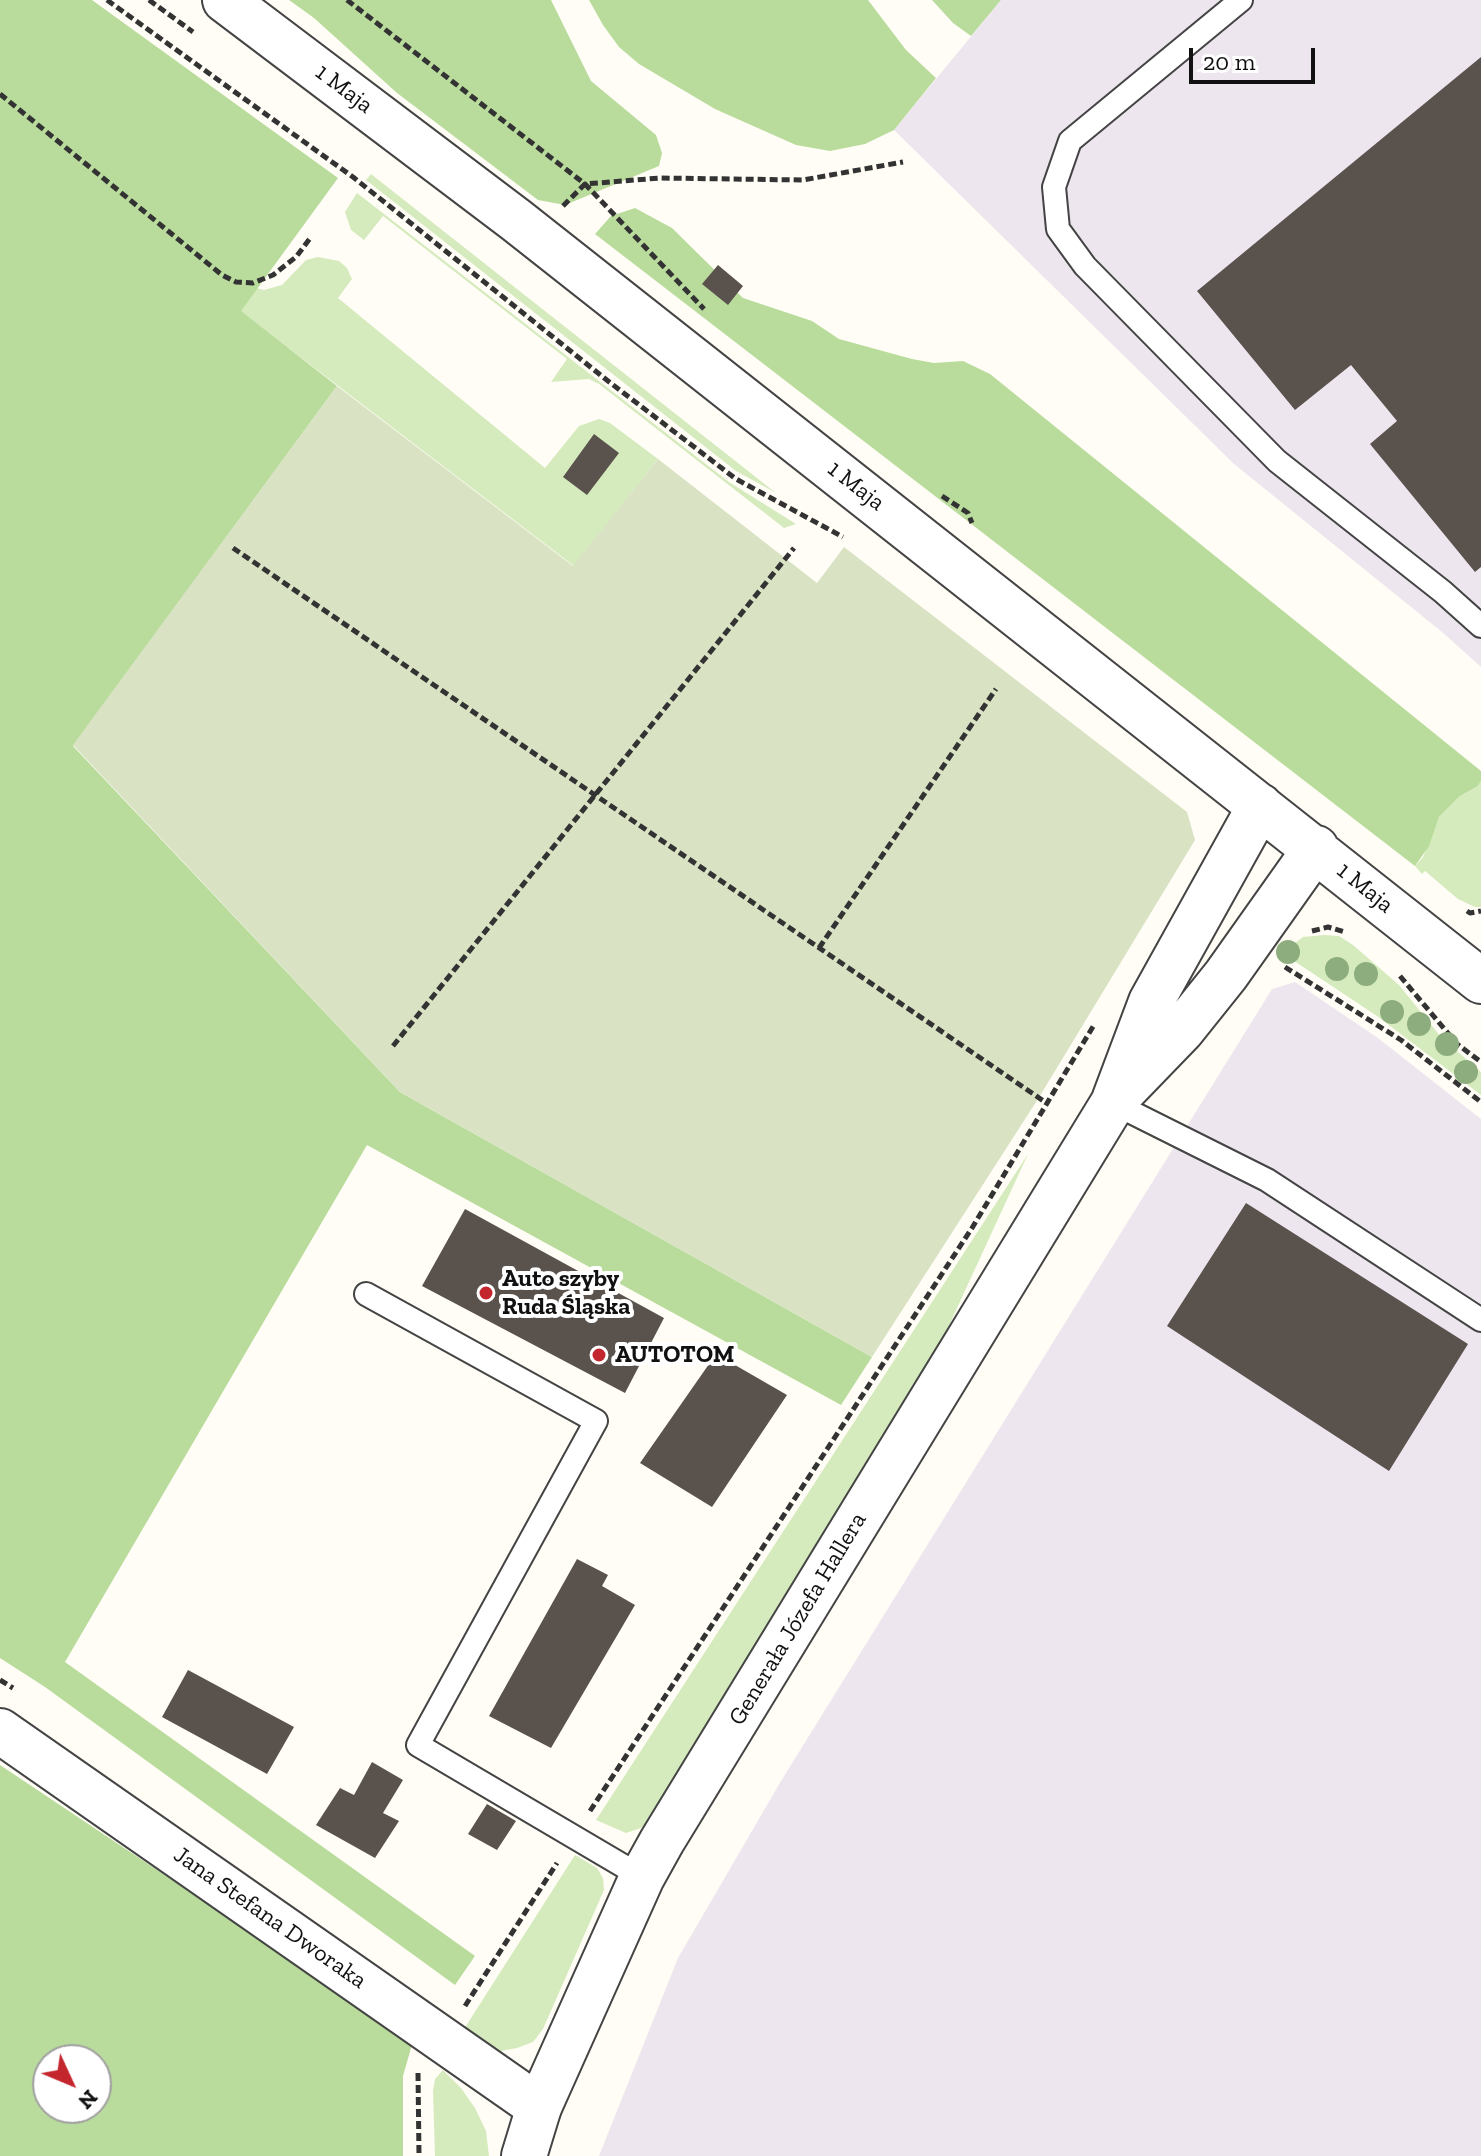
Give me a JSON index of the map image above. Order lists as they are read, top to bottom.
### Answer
{
  "streets": {
    "street": ["1 Maja", "Generała Józefa Hallera", "Jana Stefana Dworaka"]
  },
  "crossings": [
    ["1 Maja", "Generała Józefa Hallera"],
    ["Generała Józefa Hallera", "Jana Stefana Dworaka"]
  ],
  "places": ["Auto szyby Ruda Śląska", "AUTOTOM"],
  "scale_bar": "20 m",
  "north": "bottom right"
}
